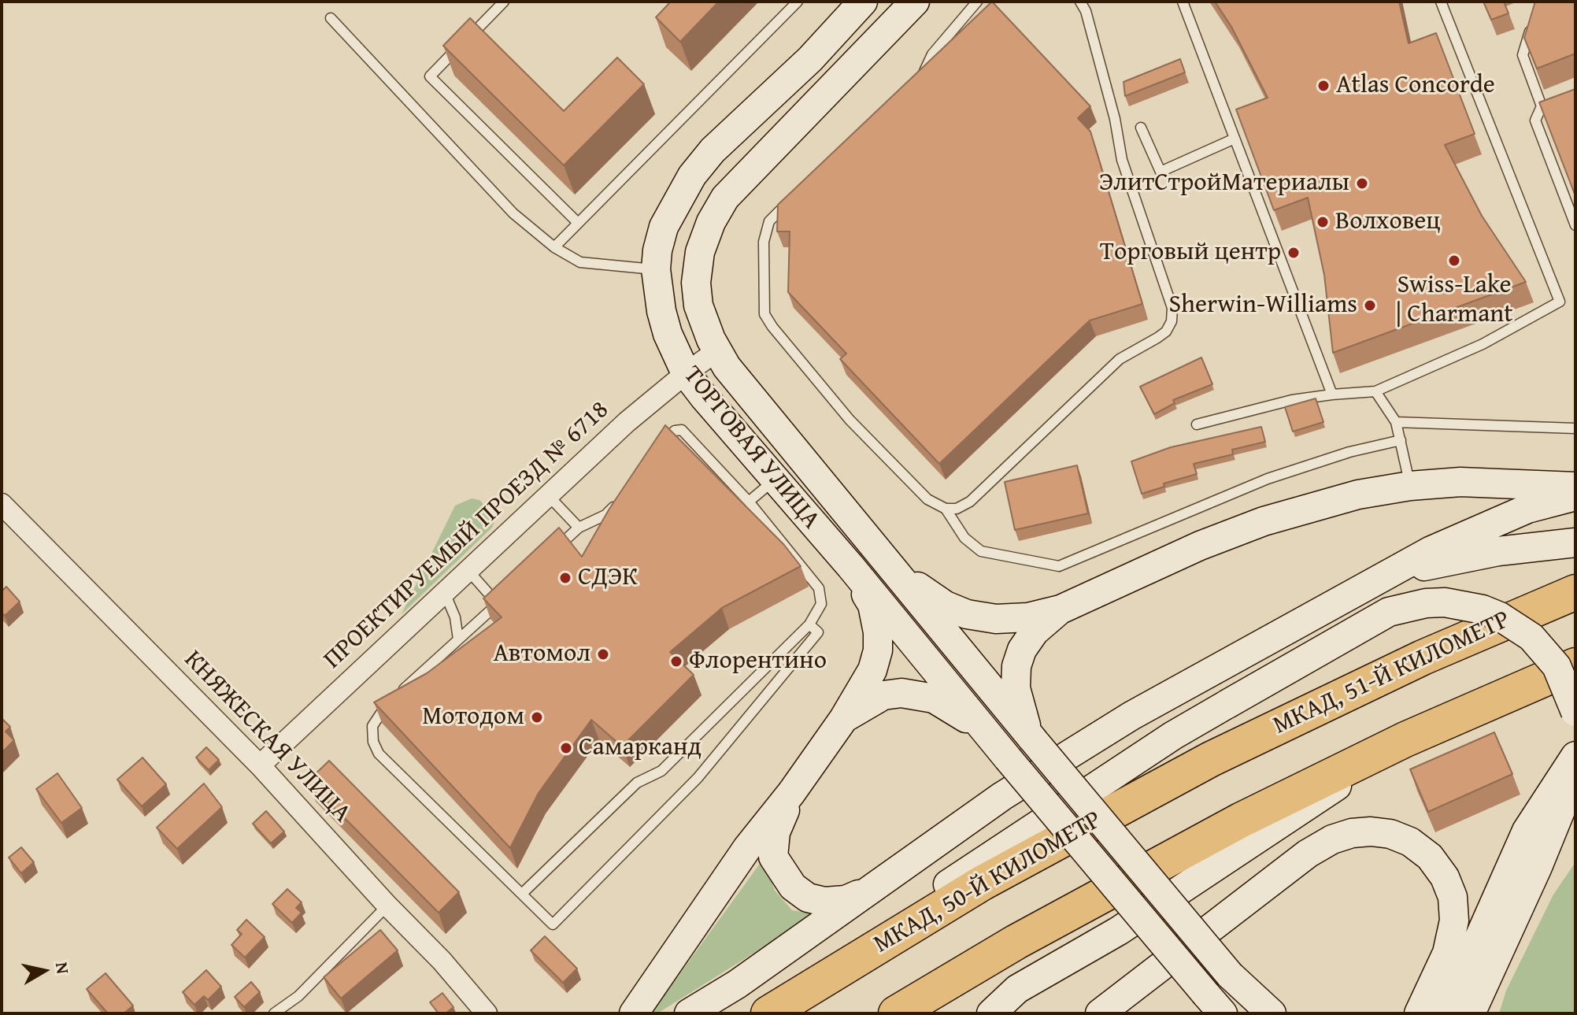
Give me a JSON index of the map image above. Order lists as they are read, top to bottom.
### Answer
{
  "streets": {
    "highway": ["МКАД, 51-Й КИЛОМЕТР", "МКАД, 50-Й КИЛОМЕТР"],
    "street": ["ТОРГОВАЯ УЛИЦА", "ПРОЕКТИРУЕМЫЙ ПРОЕЗД № 6718", "КНЯЖЕСКАЯ УЛИЦА"]
  },
  "crossings": [
    ["ТОРГОВАЯ УЛИЦА", "ПРОЕКТИРУЕМЫЙ ПРОЕЗД № 6718"],
    ["ПРОЕКТИРУЕМЫЙ ПРОЕЗД № 6718", "КНЯЖЕСКАЯ УЛИЦА"],
    ["МКАД, 51-Й КИЛОМЕТР", "МКАД, 50-Й КИЛОМЕТР"]
  ],
  "places": [
    "Atlas Concorde",
    "ЭлитСтройМатериалы",
    "Волховец",
    "Торговый центр",
    "Swiss-Lake | Charmant",
    "Sherwin-Williams",
    "СДЭК",
    "Автомол",
    "Флорентино",
    "Мотодом",
    "Самарканд"
  ],
  "north": "right"
}
